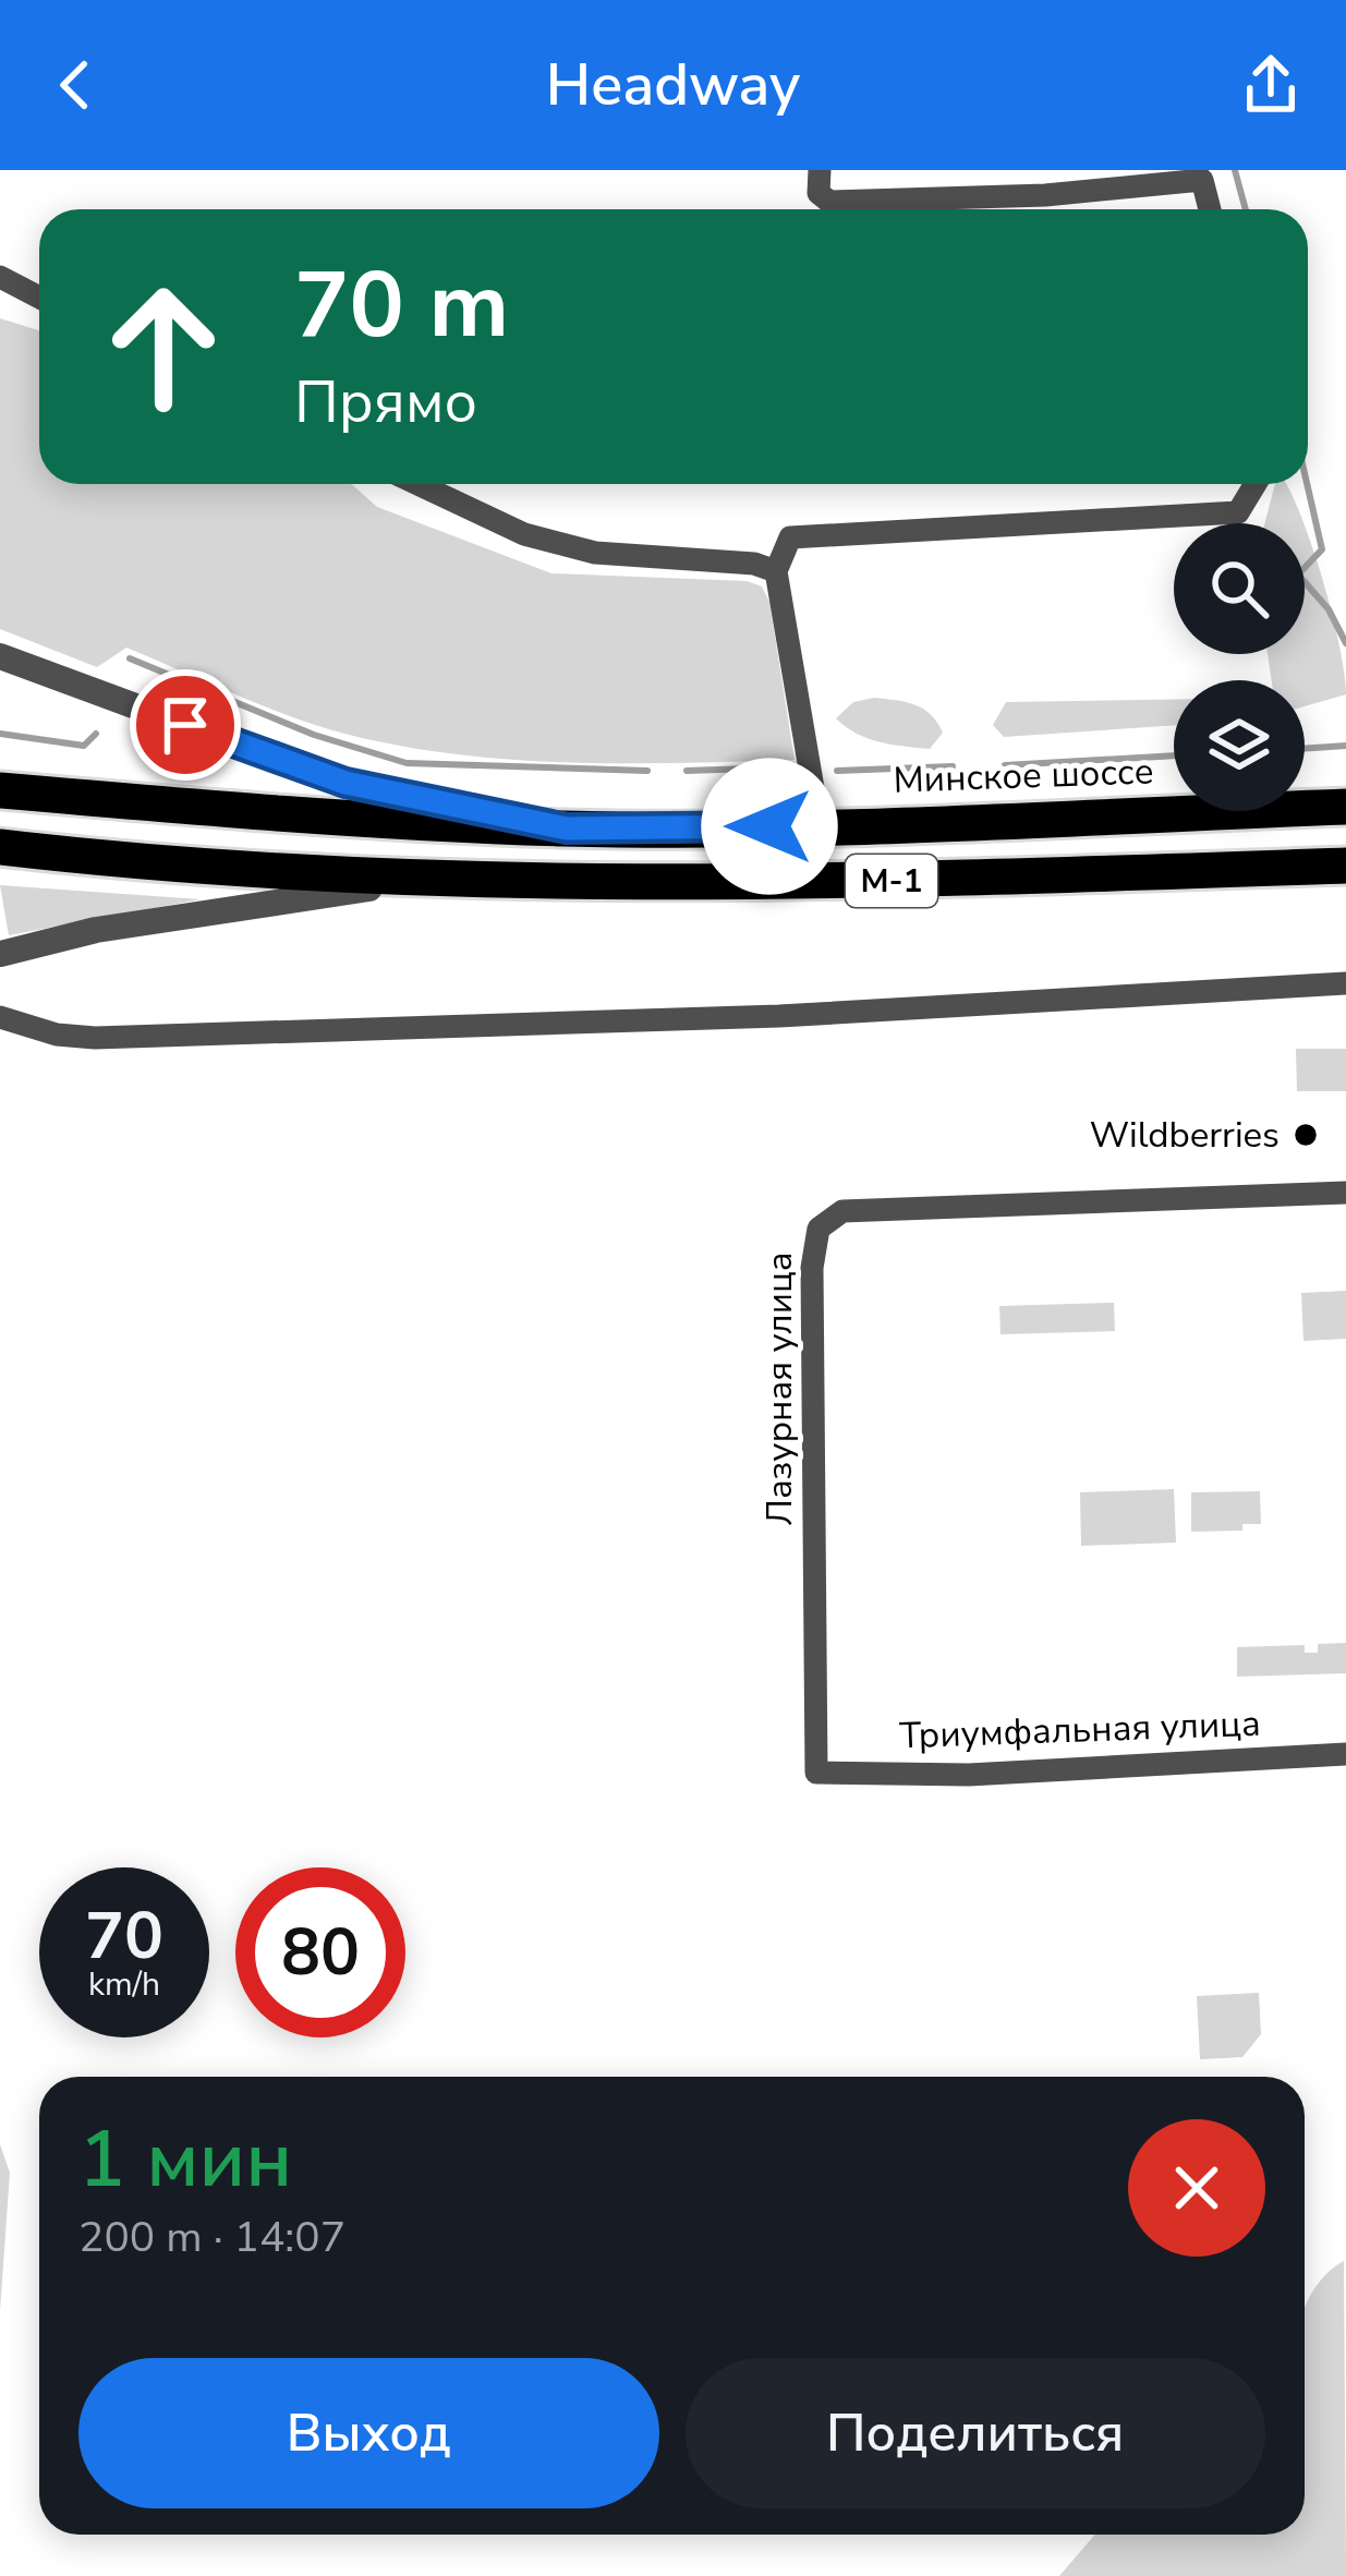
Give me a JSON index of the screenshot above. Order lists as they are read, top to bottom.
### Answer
{
  "streets": {
    "highway": ["Минское шоссе", "М-1"],
    "street": ["Лазурная улица", "Триумфальная улица"]
  },
  "crossings": [
    ["Лазурная улица", "Триумфальная улица"]
  ],
  "places": ["Wildberries"],
  "page": {
    "header": "Headway",
    "turn": ["70 m", "Прямо"],
    "speed": "70 km/h",
    "limit": "80",
    "heading": ["1 мин", "200 m · 14:07"],
    "buttons": ["Выход", "Поделиться"]
  }
}
